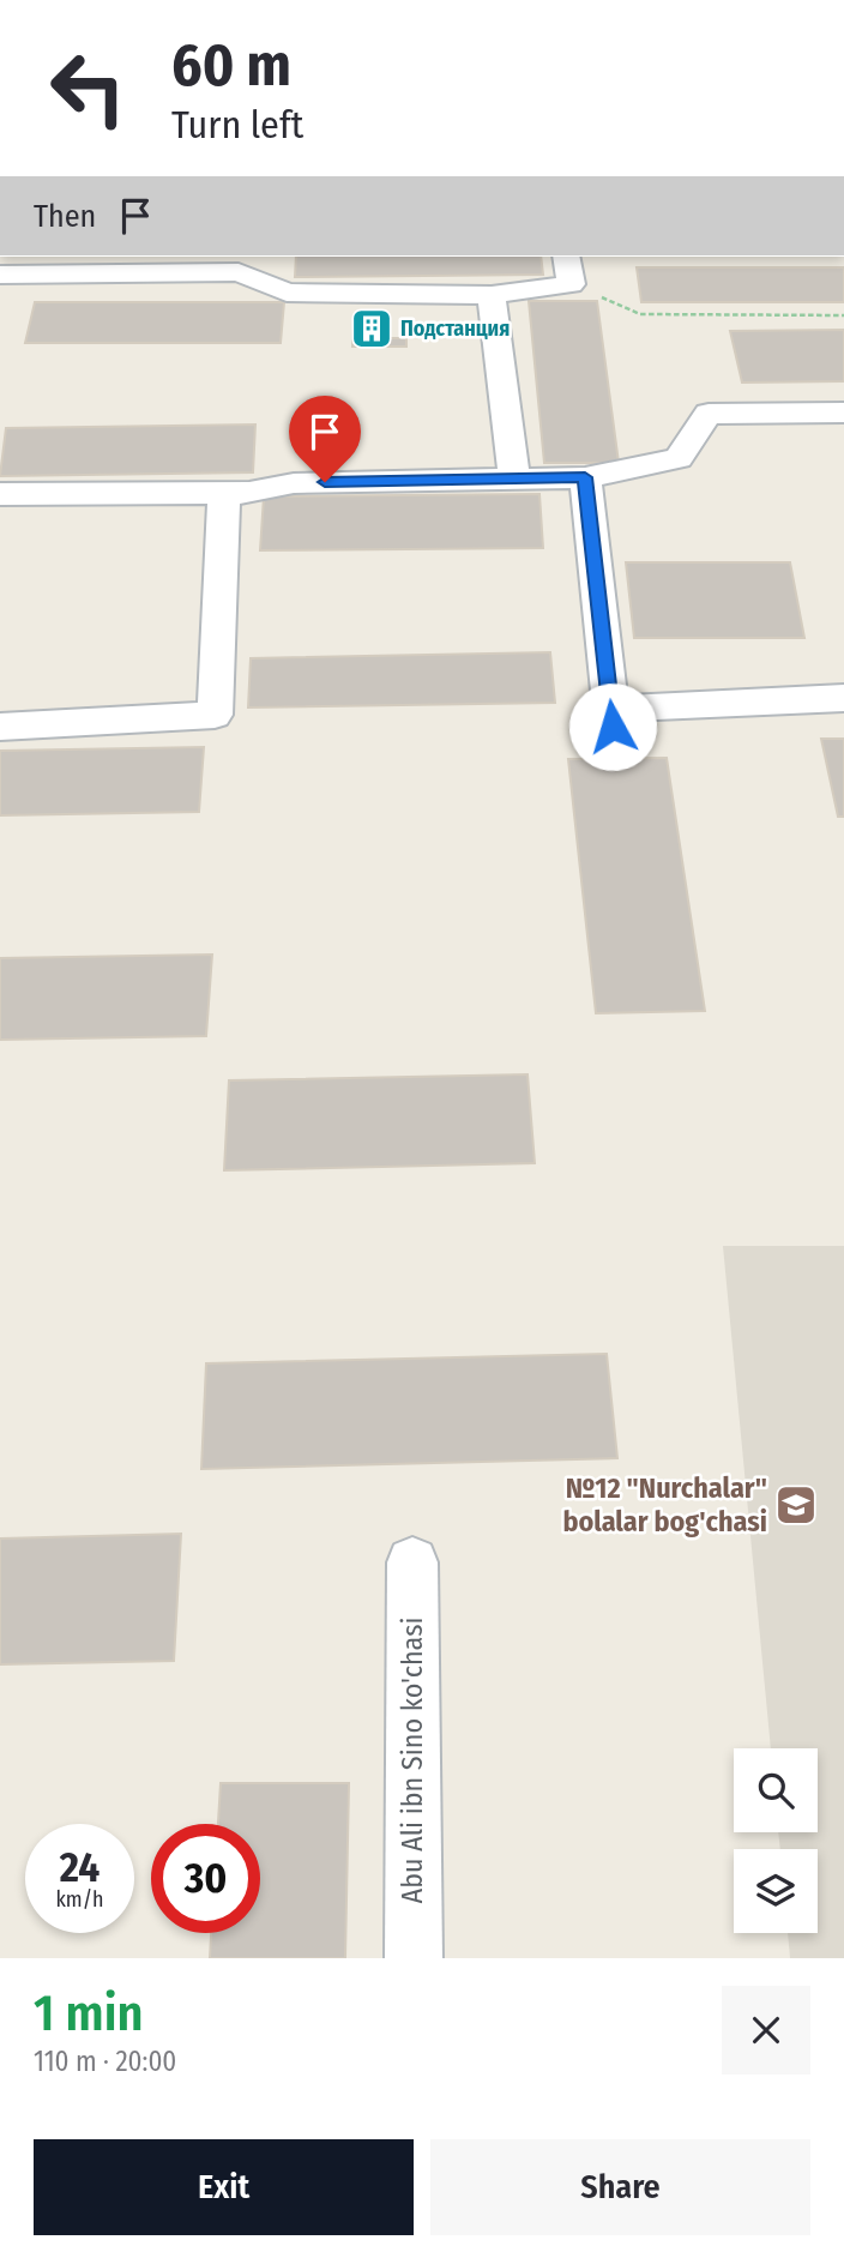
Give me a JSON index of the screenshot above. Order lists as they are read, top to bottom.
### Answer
{
  "streets": {
    "street": ["Abu Ali ibn Sino ko'chasi"]
  },
  "places": {
    "building": ["Подстанция"],
    "school or university": ["№12 \"Nurchalar\" bolalar bog'chasi"]
  },
  "page": {
    "turn": ["60 m", "Turn left"],
    "then": "Then",
    "speed": "24 km/h",
    "limit": "30",
    "heading": ["1 min", "110 m · 20:00"],
    "buttons": ["Exit", "Share"]
  }
}
